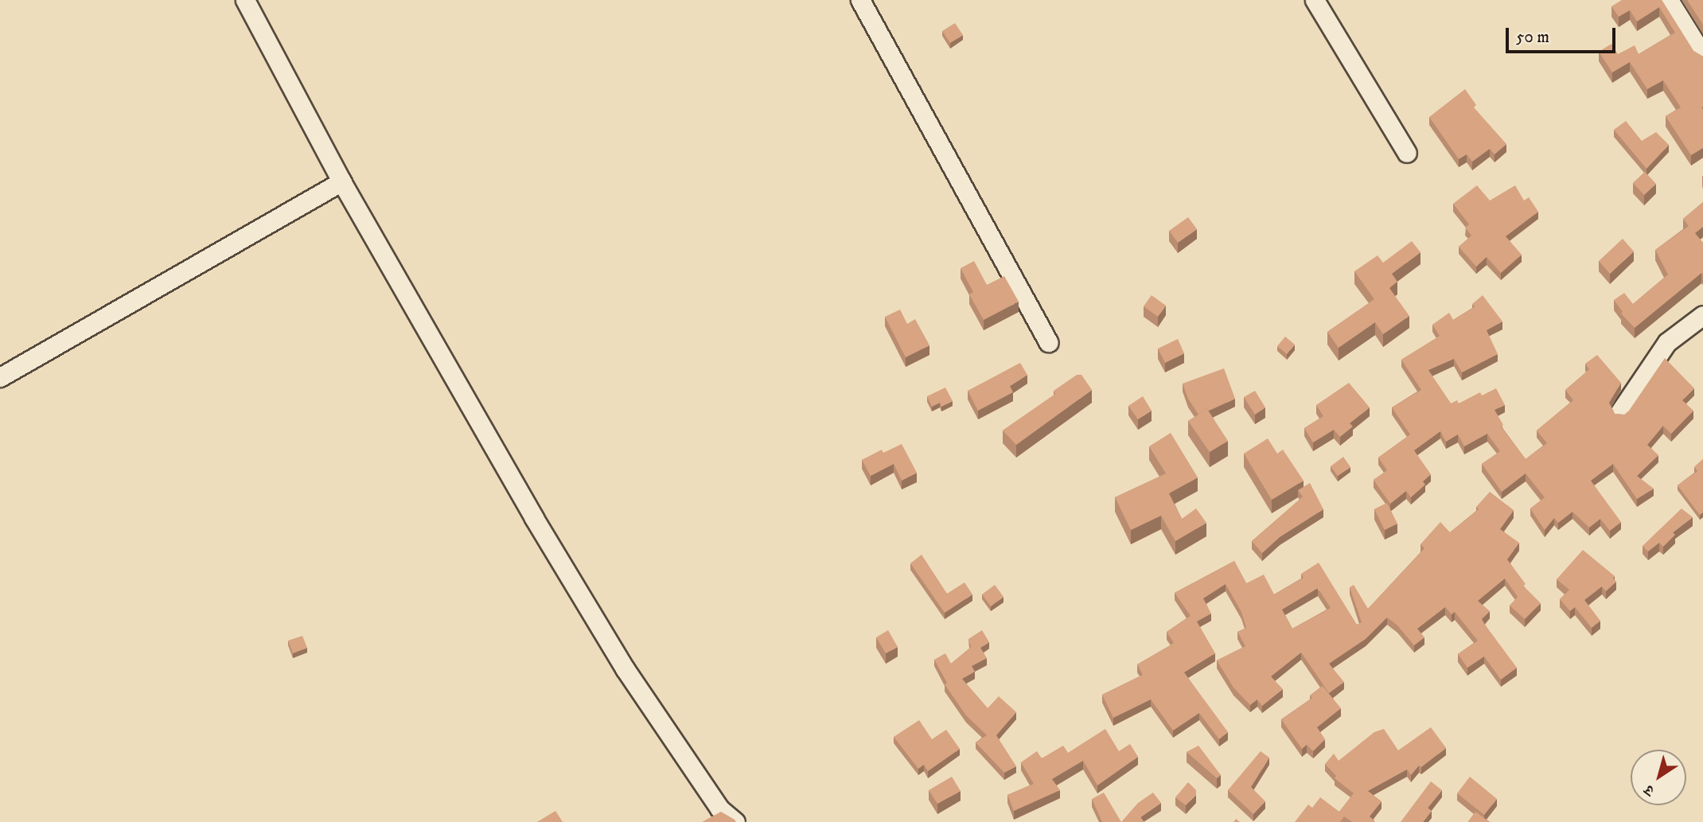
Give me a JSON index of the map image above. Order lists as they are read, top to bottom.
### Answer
{
  "scale_bar": "50 m",
  "north": "bottom left"
}
